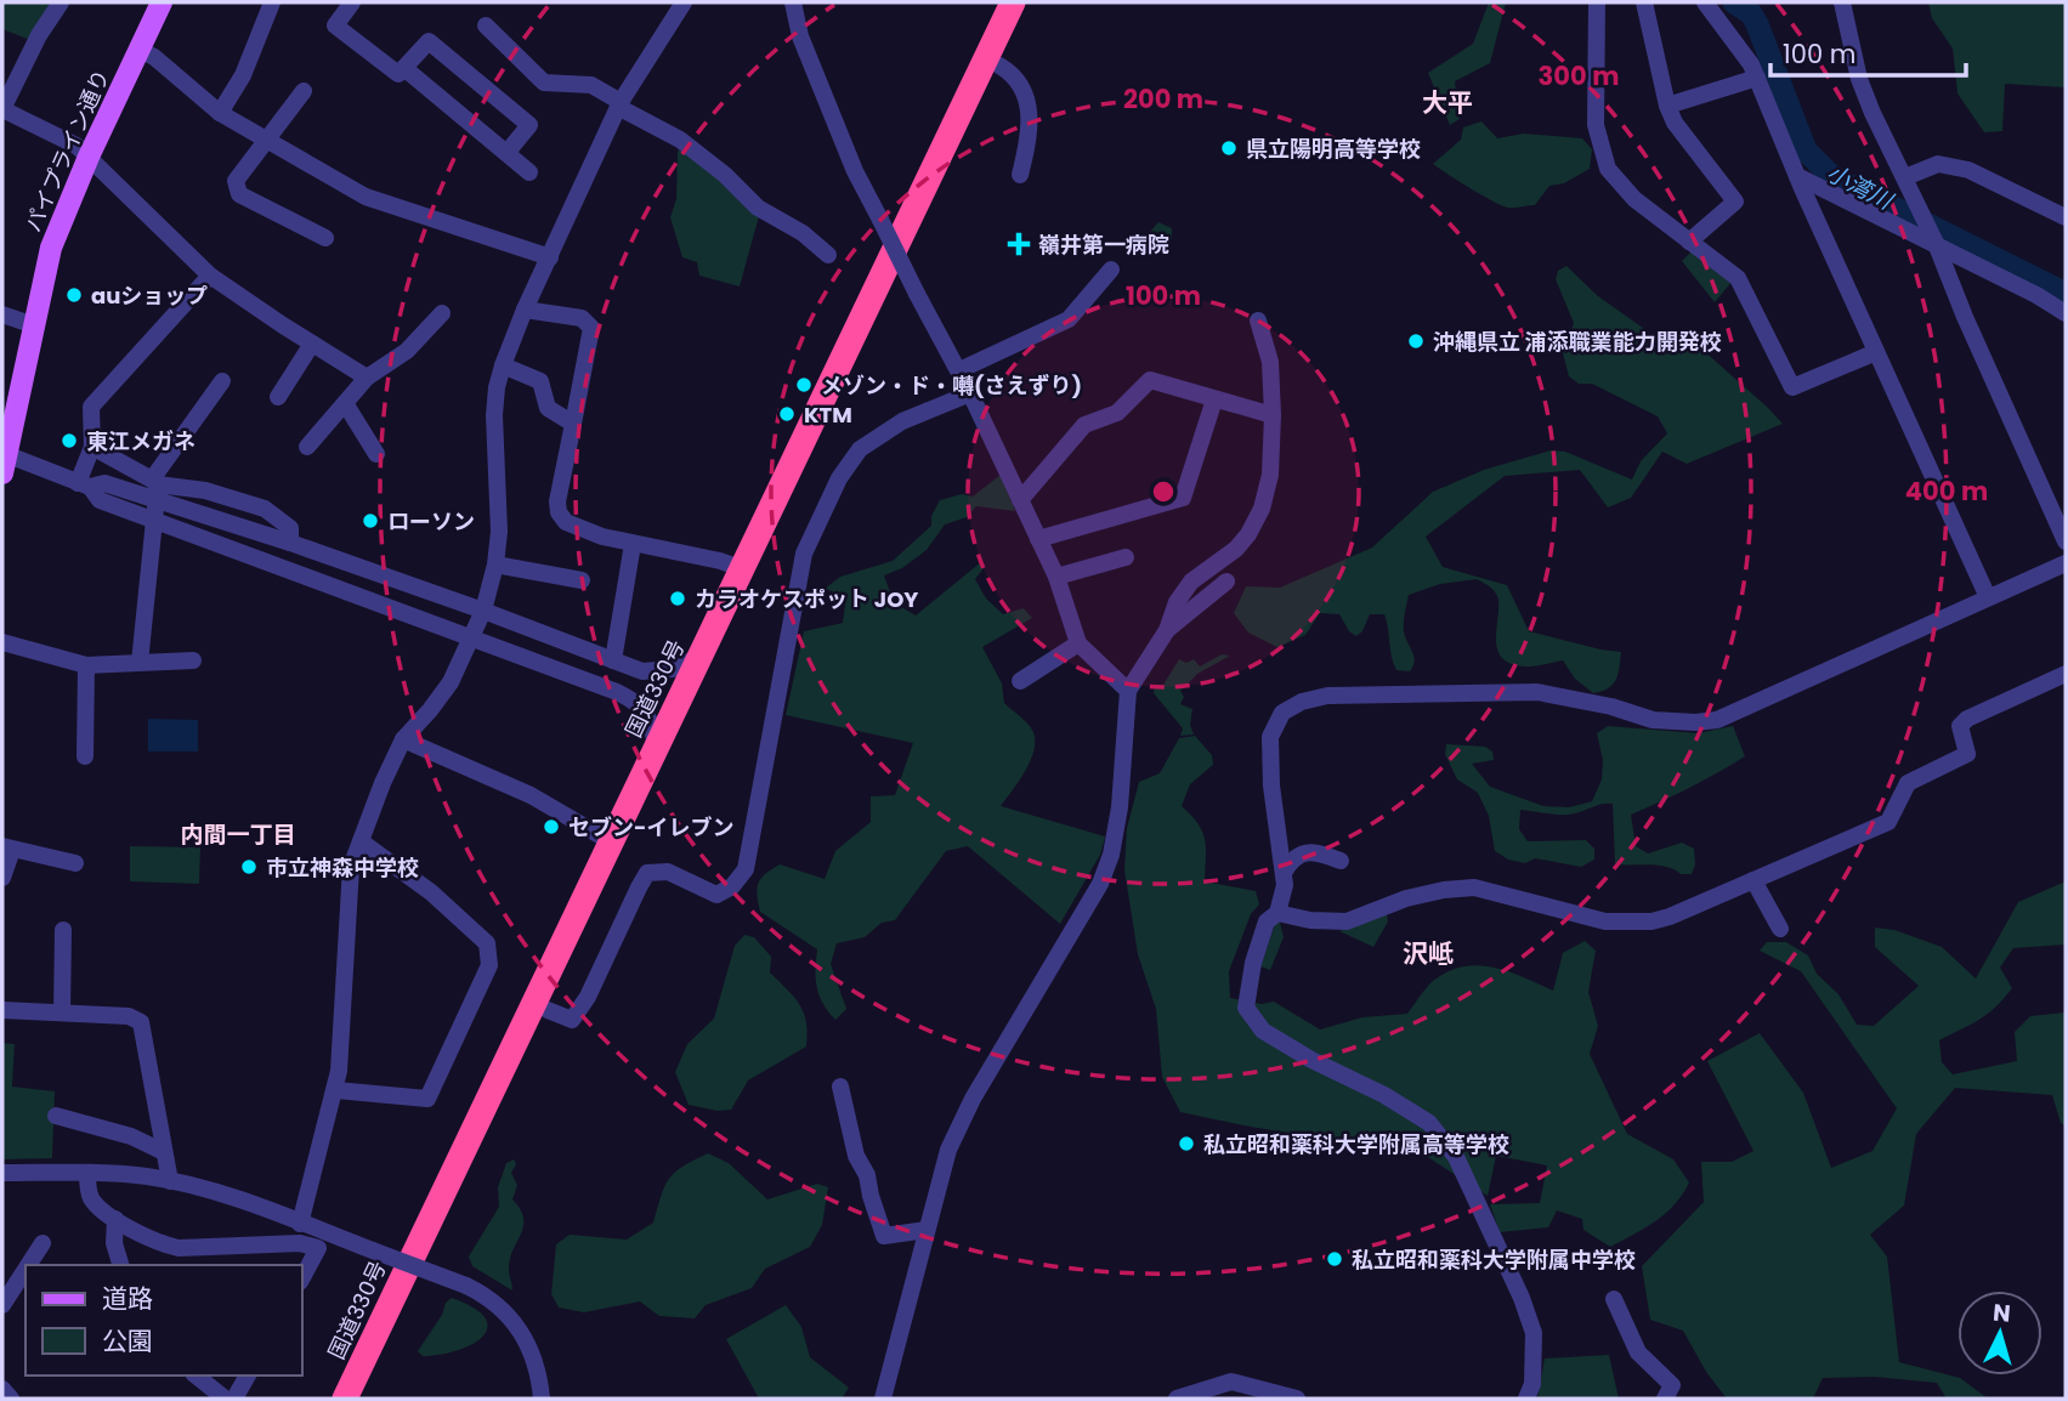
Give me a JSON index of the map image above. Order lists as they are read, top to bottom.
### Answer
{
  "streets": {
    "highway": ["国道330号"],
    "main road": ["パイプライン通り"]
  },
  "districts": ["大平", "内間一丁目", "沢岻"],
  "water": ["小湾川"],
  "places": {
    "other": [
      "県立陽明高等学校",
      "auショップ",
      "沖縄県立 浦添職業能力開発校",
      "メゾン・ド・囀(さえずり)",
      "KTM",
      "東江メガネ",
      "ローソン",
      "カラオケスポット JOY",
      "セブン-イレブン",
      "市立神森中学校",
      "私立昭和薬科大学附属高等学校",
      "私立昭和薬科大学附属中学校"
    ],
    "health": ["嶺井第一病院"]
  },
  "legend": ["道路", "公園"],
  "scale_bar": "100 m",
  "north": "top",
  "rings": [
    "300 m",
    "200 m",
    "100 m",
    "400 m"
  ]
}
